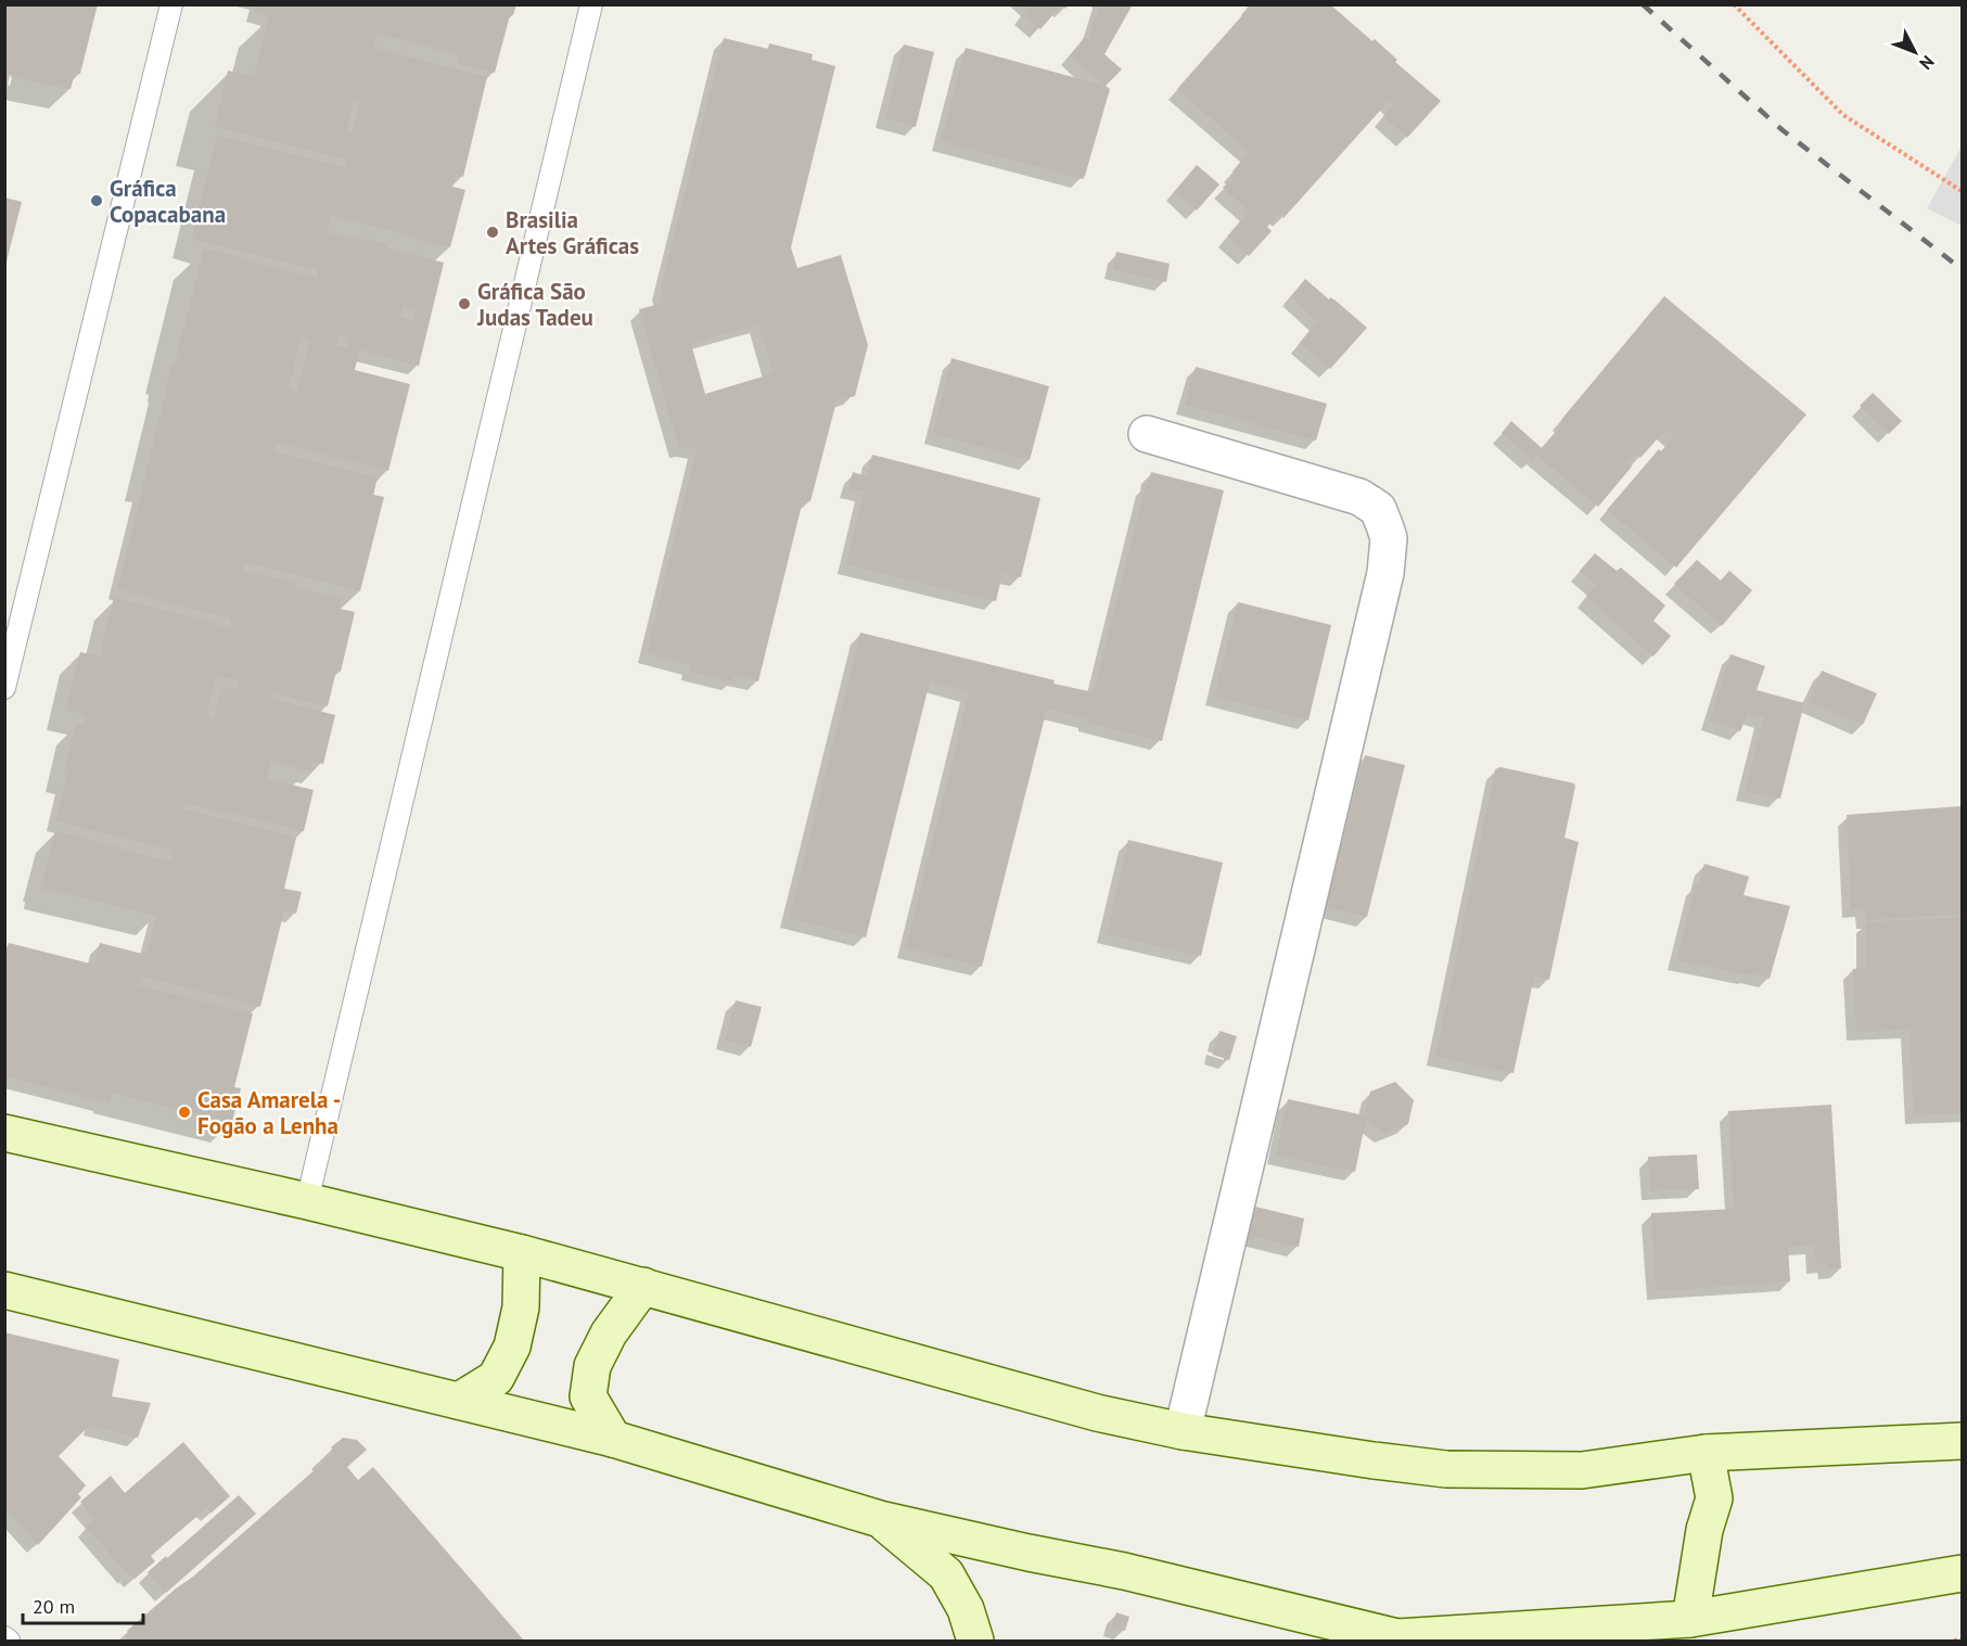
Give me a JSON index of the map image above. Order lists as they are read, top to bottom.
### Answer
{
  "places": [
    "Gráfica Copacabana",
    "Brasilia Artes Gráficas",
    "Gráfica São Judas Tadeu",
    "Casa Amarela - Fogão a Lenha"
  ],
  "scale_bar": "20 m",
  "north": "bottom right"
}
